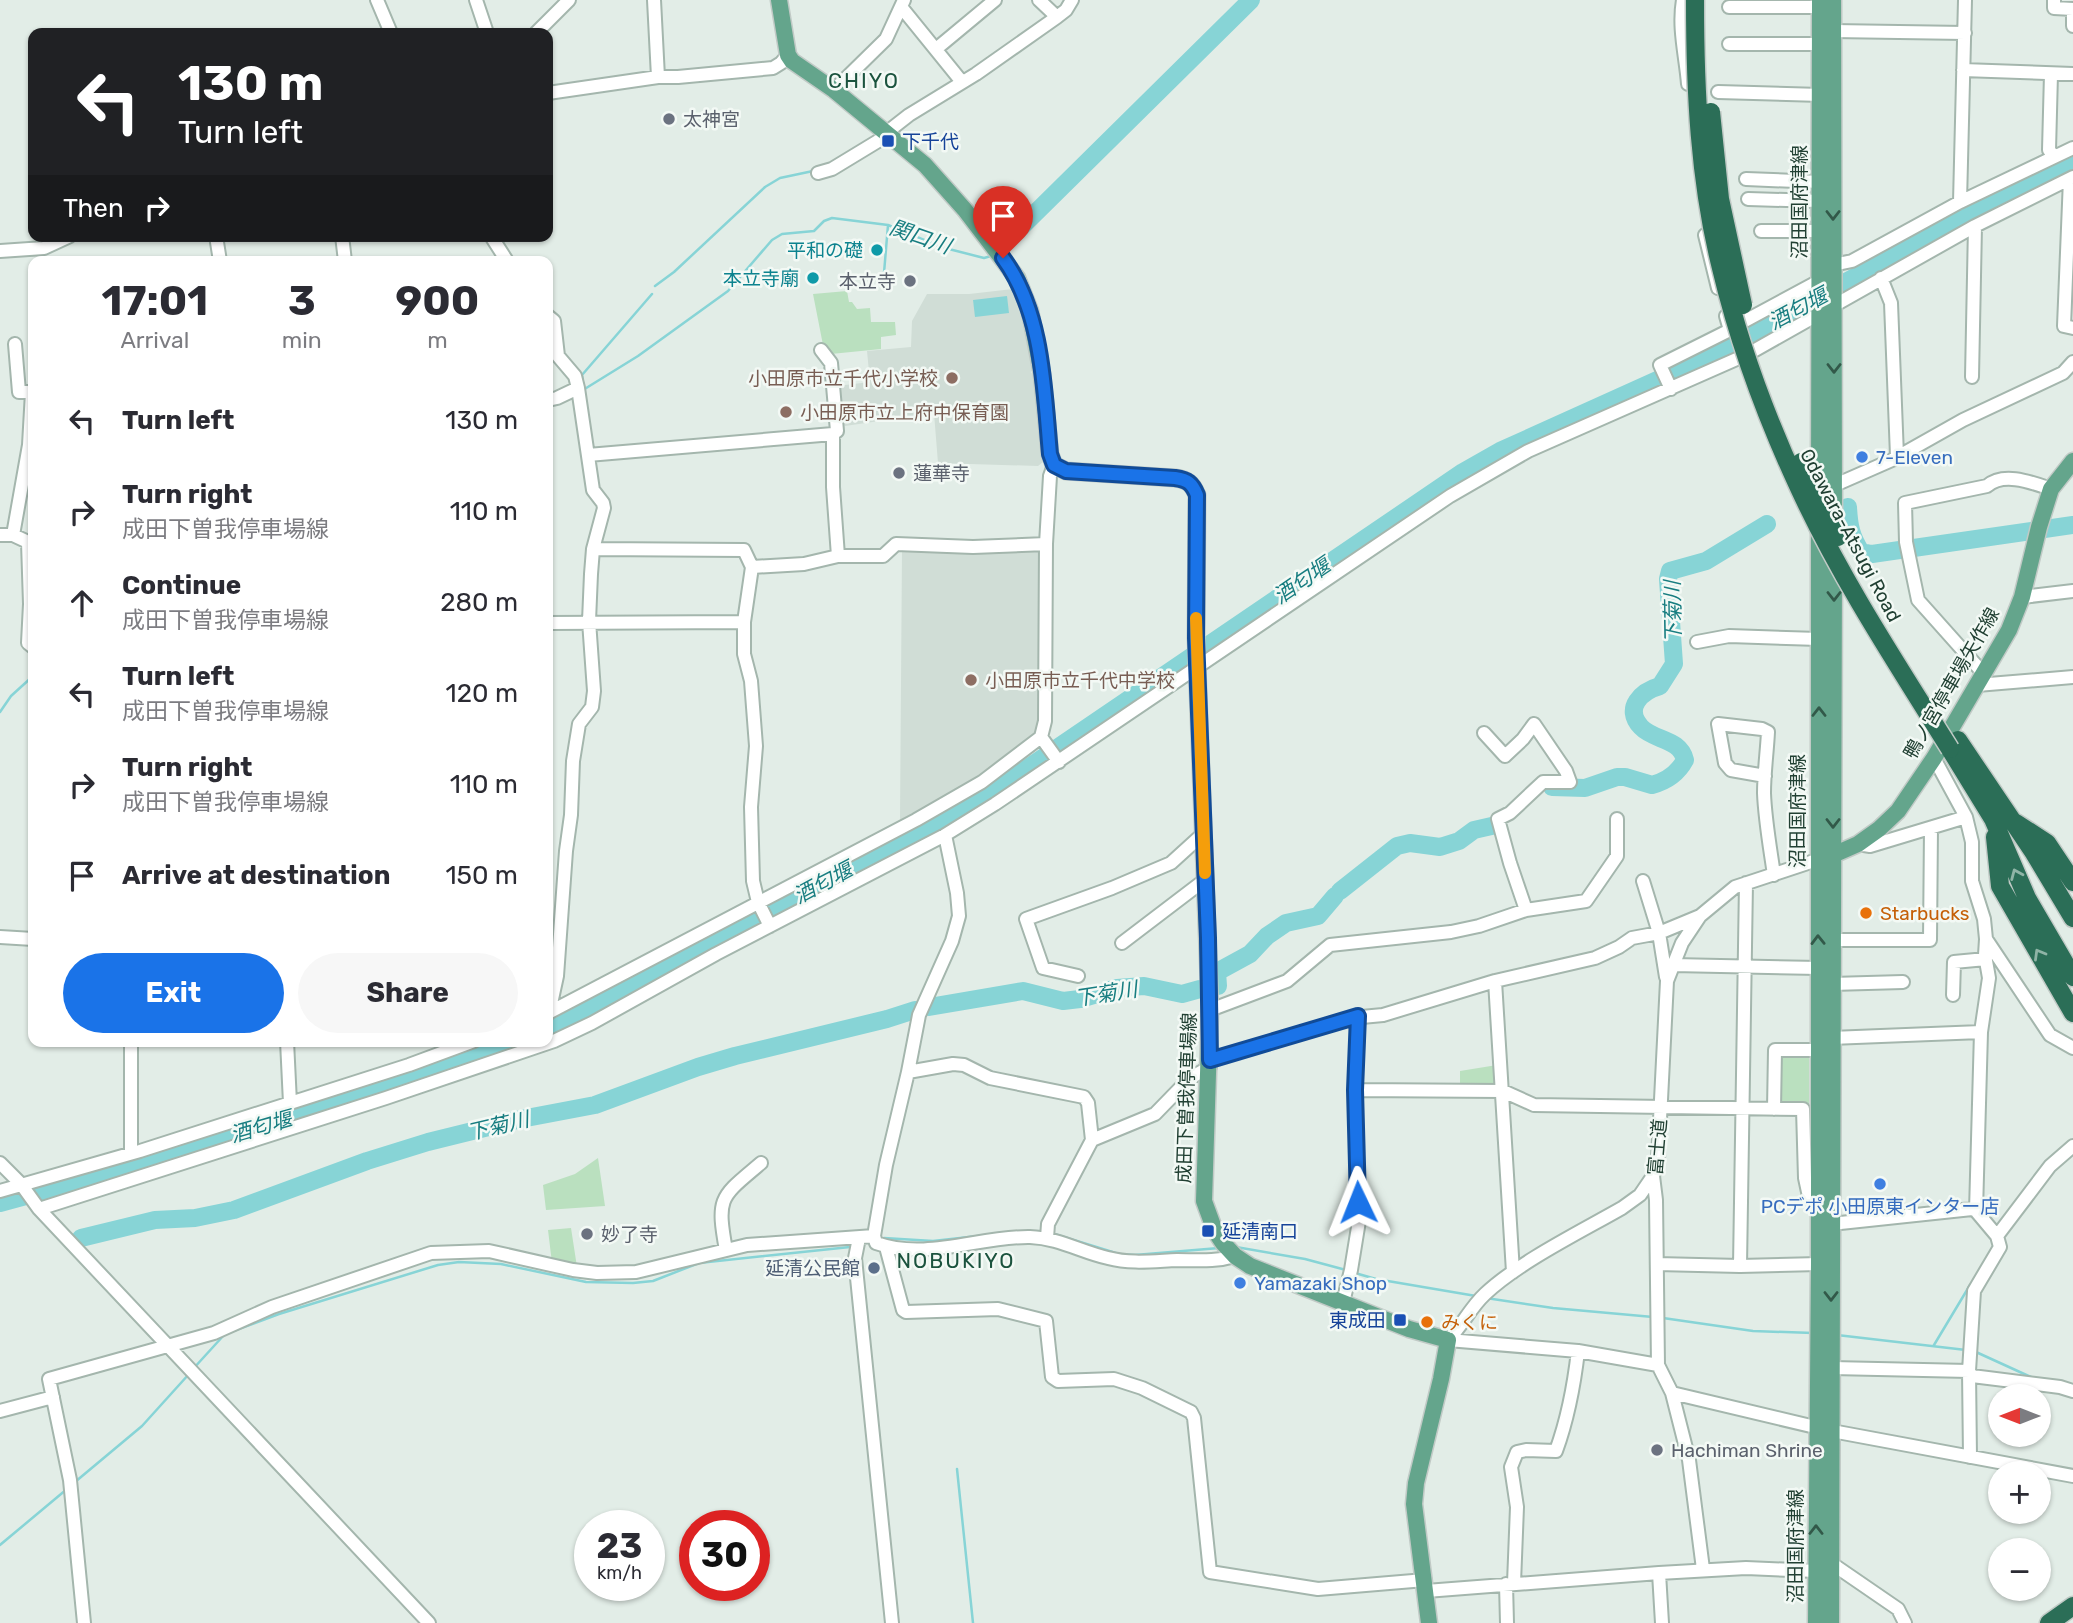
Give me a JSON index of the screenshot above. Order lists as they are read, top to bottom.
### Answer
{
  "streets": {
    "highway": ["Odawara-Atsugi Road"],
    "main road": ["沼田国府津線", "鴨ノ宮停車場矢作線", "成田下曽我停車場線"],
    "street": ["富士道"]
  },
  "crossings": [
    ["沼田国府津線", "鴨ノ宮停車場矢作線"],
    ["沼田国府津線", "富士道"],
    ["Odawara-Atsugi Road", "鴨ノ宮停車場矢作線"],
    ["鴨ノ宮停車場矢作線", "富士道"]
  ],
  "districts": ["CHIYO", "NOBUKIYO"],
  "water": ["関口川", "酒匂堰", "下菊川"],
  "places": {
    "other": [
      "太神宮",
      "平和の礎",
      "本立寺廟",
      "本立寺",
      "小田原市立千代小学校",
      "小田原市立上府中保育園",
      "7-Eleven",
      "蓮華寺",
      "小田原市立千代中学校",
      "Starbucks",
      "PCデポ 小田原東インター店",
      "妙了寺",
      "延清公民館",
      "Yamazaki Shop",
      "みくに",
      "Hachiman Shrine"
    ],
    "transit": ["下千代", "延清南口", "東成田"]
  },
  "north": "left",
  "page": {
    "turn": ["130 m", "Turn left"],
    "then": "Then",
    "eta": [
      "17:01",
      "Arrival",
      "3",
      "min",
      "900",
      "m"
    ],
    "list": [
      {
        "name": "Turn left",
        "value": "130 m"
      },
      {
        "name": "Turn right",
        "note": "成田下曽我停車場線",
        "value": "110 m"
      },
      {
        "name": "Continue",
        "note": "成田下曽我停車場線",
        "value": "280 m"
      },
      {
        "name": "Turn left",
        "note": "成田下曽我停車場線",
        "value": "120 m"
      },
      {
        "name": "Turn right",
        "note": "成田下曽我停車場線",
        "value": "110 m"
      },
      {
        "name": "Arrive at destination",
        "value": "150 m"
      }
    ],
    "buttons": ["Exit", "Share"],
    "map_buttons": ["+", "−"],
    "speed": "23 km/h",
    "limit": "30"
  }
}
